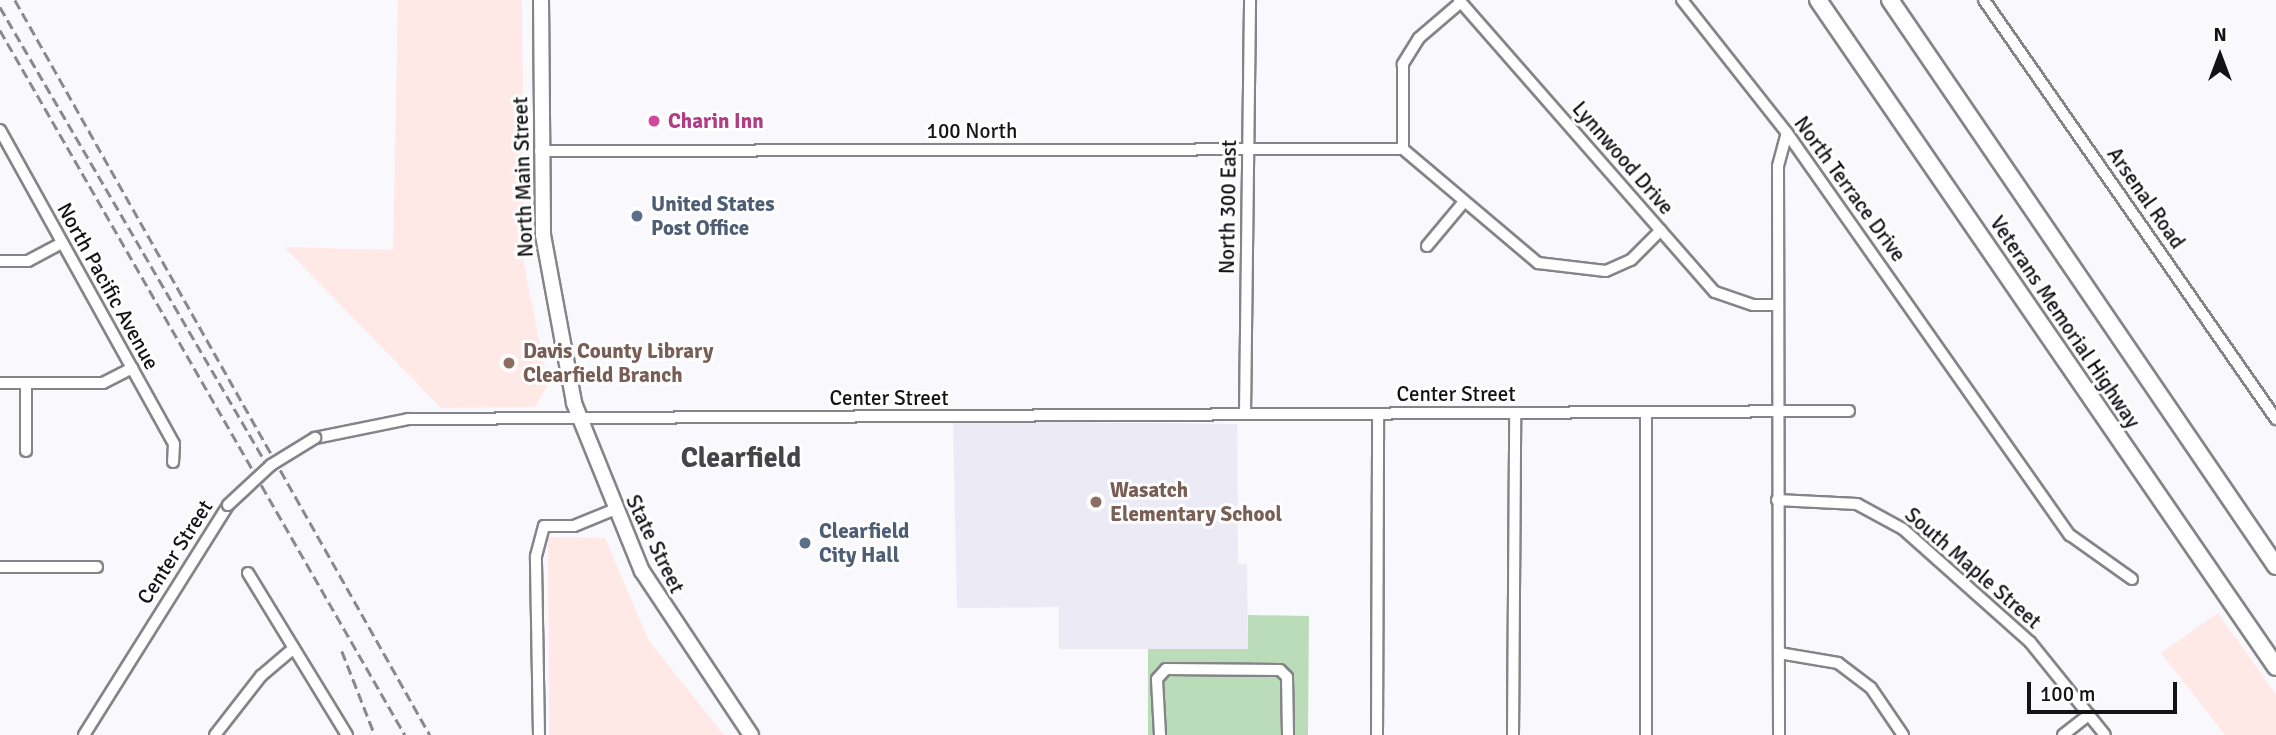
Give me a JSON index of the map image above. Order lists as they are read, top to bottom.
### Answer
{
  "streets": {
    "highway": ["Veterans Memorial Highway"],
    "main road": ["North Main Street", "State Street"],
    "street": [
      "100 North",
      "Lynnwood Drive",
      "North Terrace Drive",
      "Arsenal Road",
      "North 300 East",
      "North Pacific Avenue",
      "Center Street",
      "South Maple Street"
    ]
  },
  "crossings": [
    ["100 North", "North Main Street"],
    ["100 North", "North 300 East"],
    ["North Main Street", "State Street"],
    ["North 300 East", "Center Street"],
    ["Center Street", "State Street"]
  ],
  "districts": ["Clearfield"],
  "places": [
    "Charin Inn",
    "United States Post Office",
    "Davis County Library Clearfield Branch",
    "Wasatch Elementary School",
    "Clearfield City Hall"
  ],
  "scale_bar": "100 m",
  "north": "top"
}
